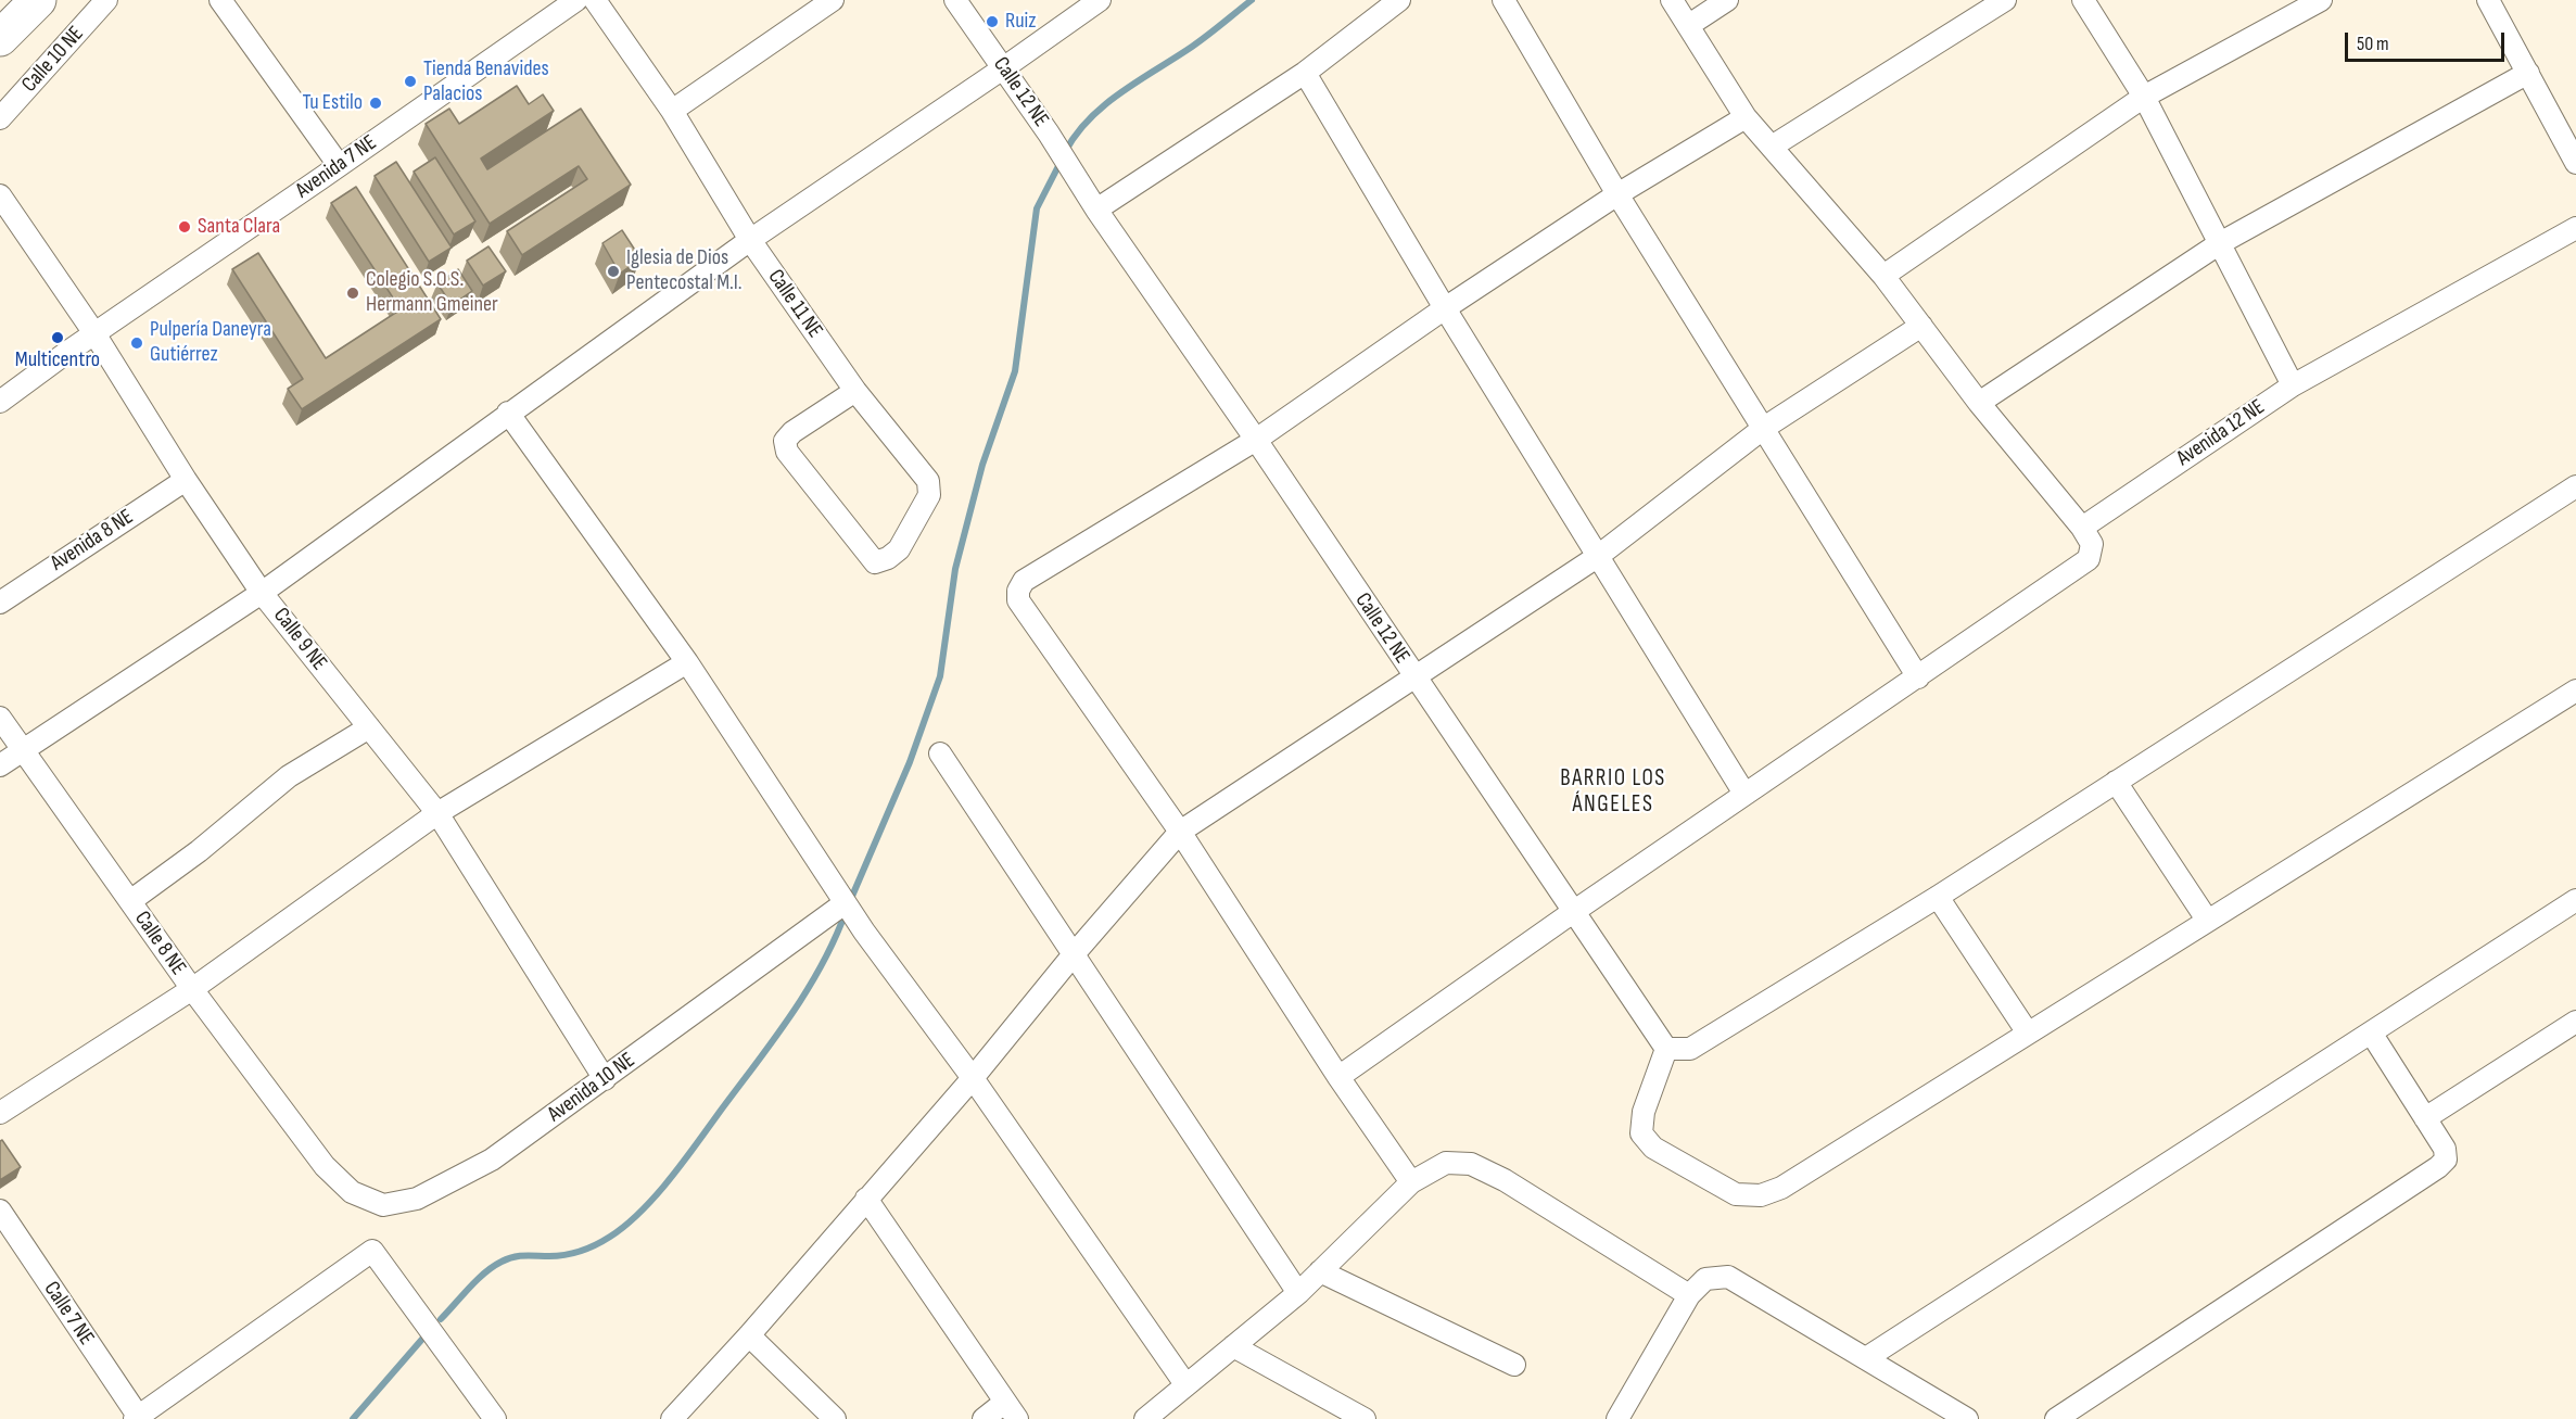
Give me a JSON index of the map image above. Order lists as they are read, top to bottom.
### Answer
{
  "streets": {
    "street": [
      "Calle 10 NE",
      "Calle 12 NE",
      "Avenida 7 NE",
      "Calle 11 NE",
      "Avenida 12 NE",
      "Avenida 8 NE",
      "Calle 9 NE",
      "Calle 8 NE",
      "Avenida 10 NE",
      "Calle 7 NE"
    ]
  },
  "crossings": [
    ["Avenida 7 NE", "Calle 9 NE"],
    ["Avenida 8 NE", "Calle 9 NE"],
    ["Calle 9 NE", "Avenida 10 NE"],
    ["Calle 8 NE", "Avenida 10 NE"]
  ],
  "districts": ["BARRIO LOS ÁNGELES"],
  "places": [
    "Ruiz",
    "Tienda Benavides Palacios",
    "Tu Estilo",
    "Santa Clara",
    "Iglesia de Dios Pentecostal M.I.",
    "Colegio S.O.S. Hermann Gmeiner",
    "Multicentro",
    "Pulpería Daneyra Gutiérrez"
  ],
  "scale_bar": "50 m"
}
